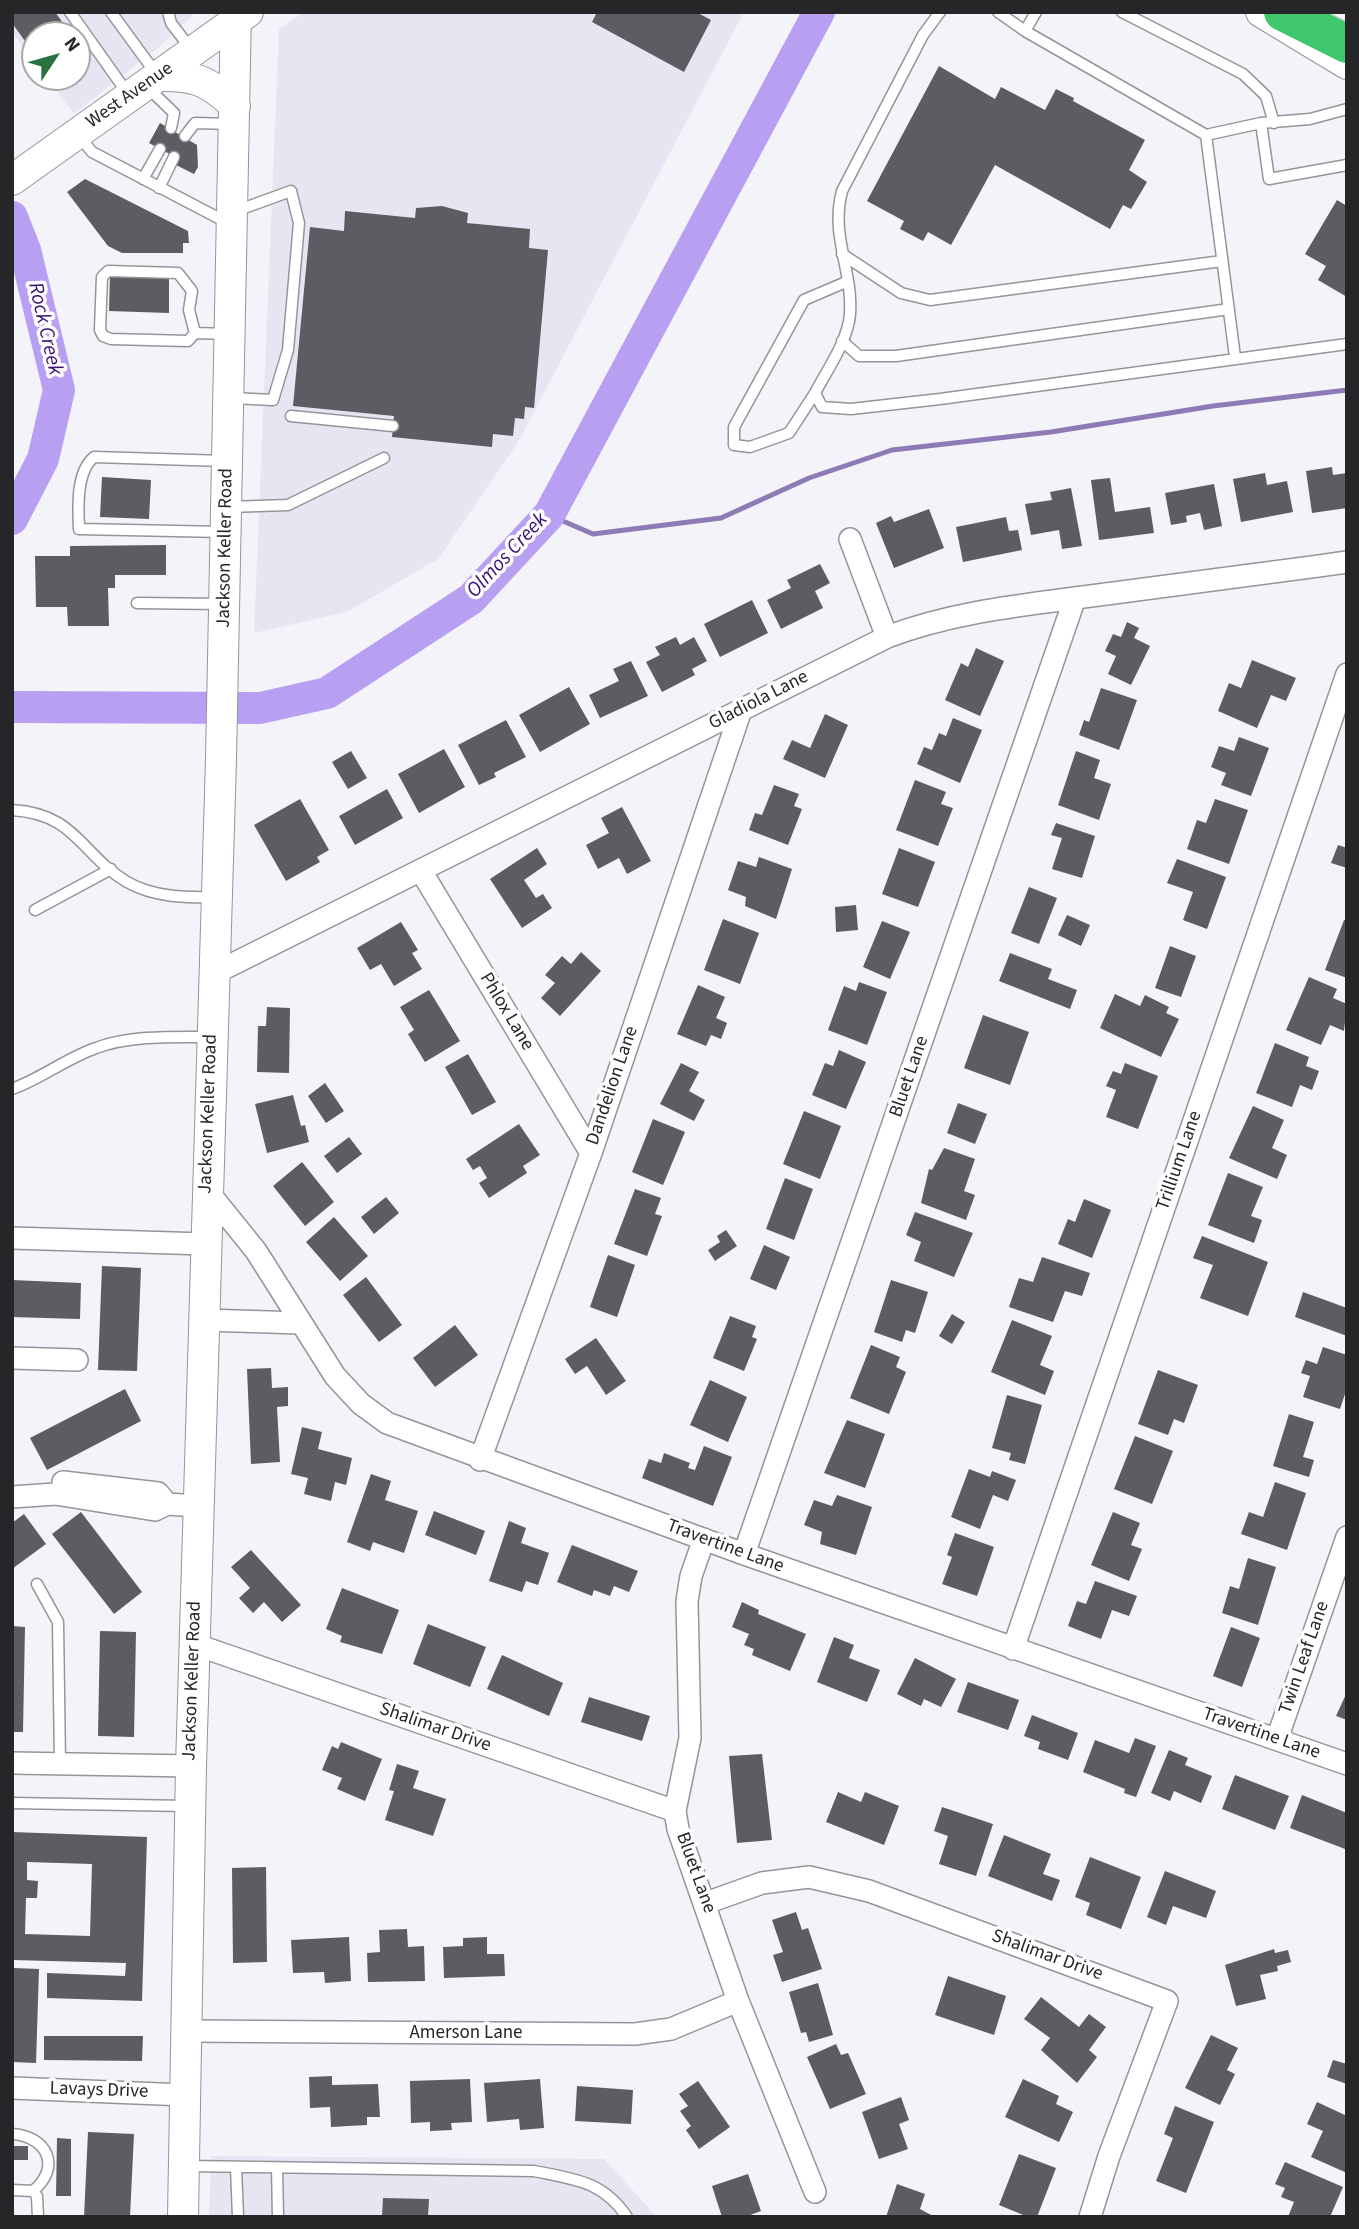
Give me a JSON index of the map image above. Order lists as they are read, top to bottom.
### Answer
{
  "streets": {
    "main road": ["West Avenue", "Jackson Keller Road"],
    "street": [
      "Gladiola Lane",
      "Phlox Lane",
      "Bluet Lane",
      "Dandelion Lane",
      "Trillium Lane",
      "Travertine Lane",
      "Twin Leaf Lane",
      "Shalimar Drive",
      "Amerson Lane",
      "Lavays Drive"
    ]
  },
  "crossings": [
    ["West Avenue", "Jackson Keller Road"],
    ["Jackson Keller Road", "Gladiola Lane"],
    ["Jackson Keller Road", "Travertine Lane"],
    ["Jackson Keller Road", "Shalimar Drive"],
    ["Jackson Keller Road", "Amerson Lane"],
    ["Jackson Keller Road", "Lavays Drive"],
    ["Gladiola Lane", "Phlox Lane"],
    ["Gladiola Lane", "Bluet Lane"],
    ["Gladiola Lane", "Dandelion Lane"],
    ["Phlox Lane", "Dandelion Lane"],
    ["Bluet Lane", "Travertine Lane"],
    ["Bluet Lane", "Shalimar Drive"],
    ["Bluet Lane", "Amerson Lane"],
    ["Dandelion Lane", "Travertine Lane"],
    ["Trillium Lane", "Travertine Lane"],
    ["Travertine Lane", "Twin Leaf Lane"]
  ],
  "water": ["Rock Creek", "Olmos Creek"],
  "north": "top right"
}
